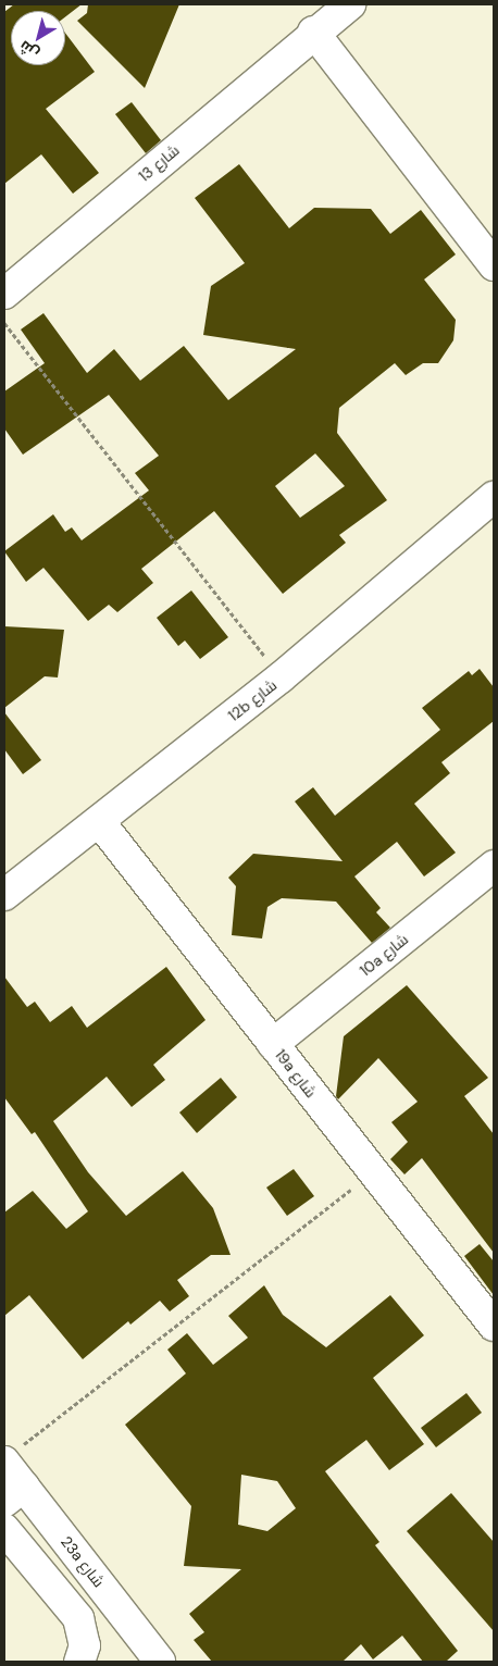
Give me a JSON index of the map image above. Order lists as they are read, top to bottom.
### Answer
{
  "streets": {
    "street": [
      "شارع 13",
      "12b شارع",
      "10a شارع",
      "19a شارع",
      "23a شارع"
    ]
  },
  "crossings": [
    ["12b شارع", "19a شارع"],
    ["10a شارع", "19a شارع"]
  ],
  "north": "bottom left"
}
